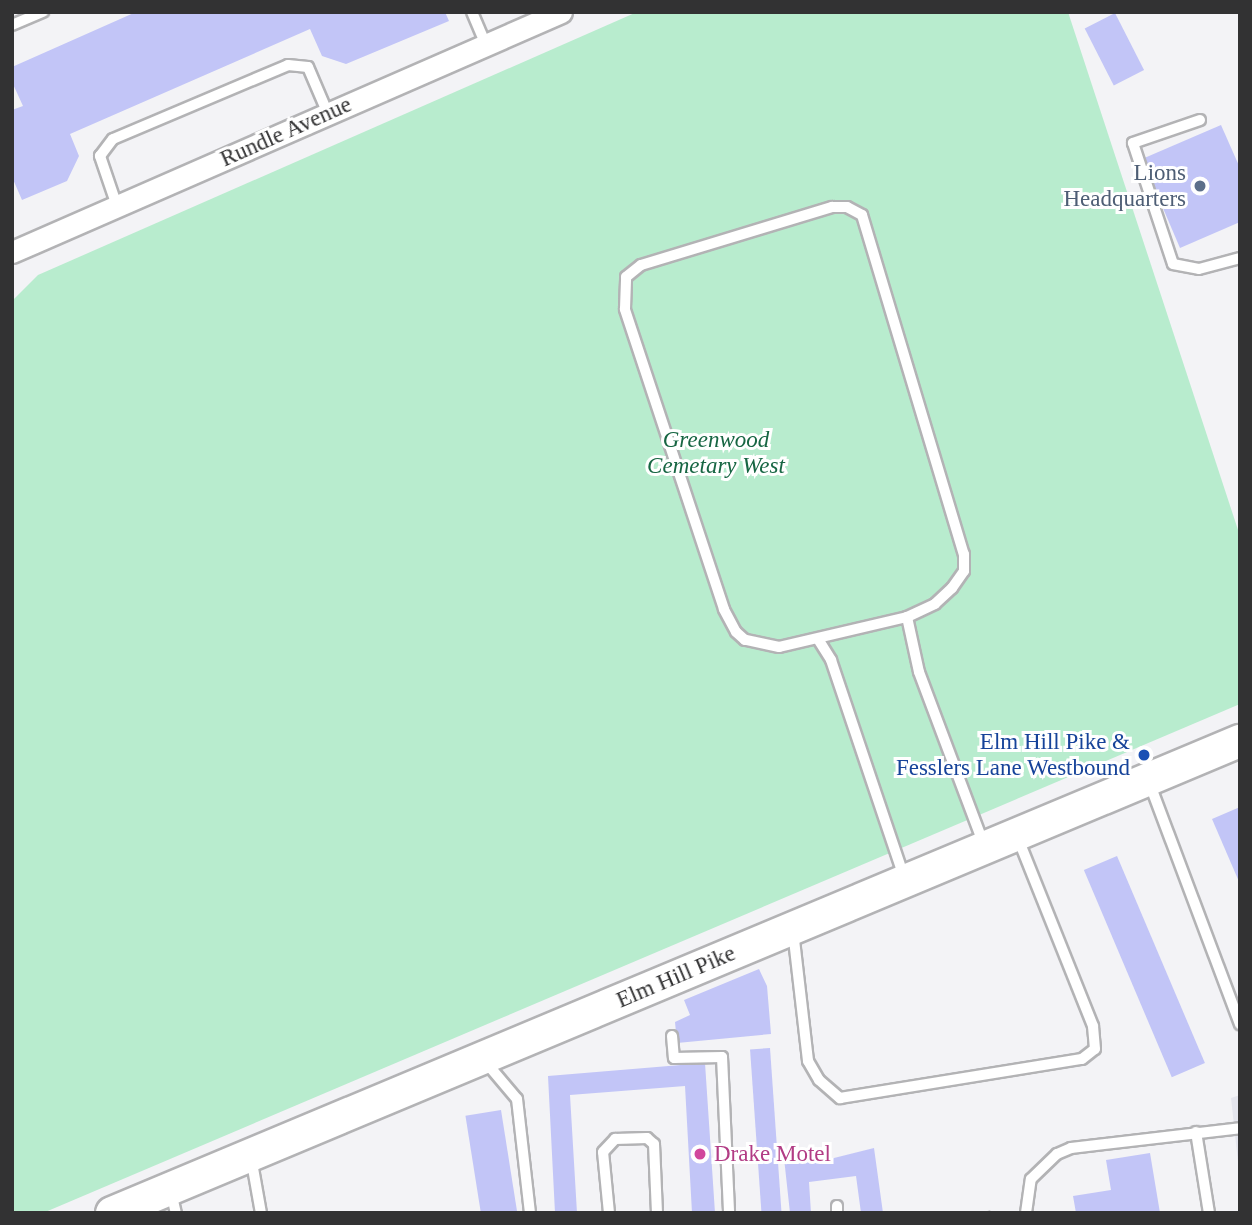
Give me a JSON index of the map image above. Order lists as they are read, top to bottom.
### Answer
{
  "streets": {
    "main road": ["Elm Hill Pike"],
    "street": ["Rundle Avenue"]
  },
  "parks": ["Greenwood Cemetary West"],
  "places": ["Lions Headquarters", "Elm Hill Pike & Fesslers Lane Westbound", "Drake Motel"]
}
